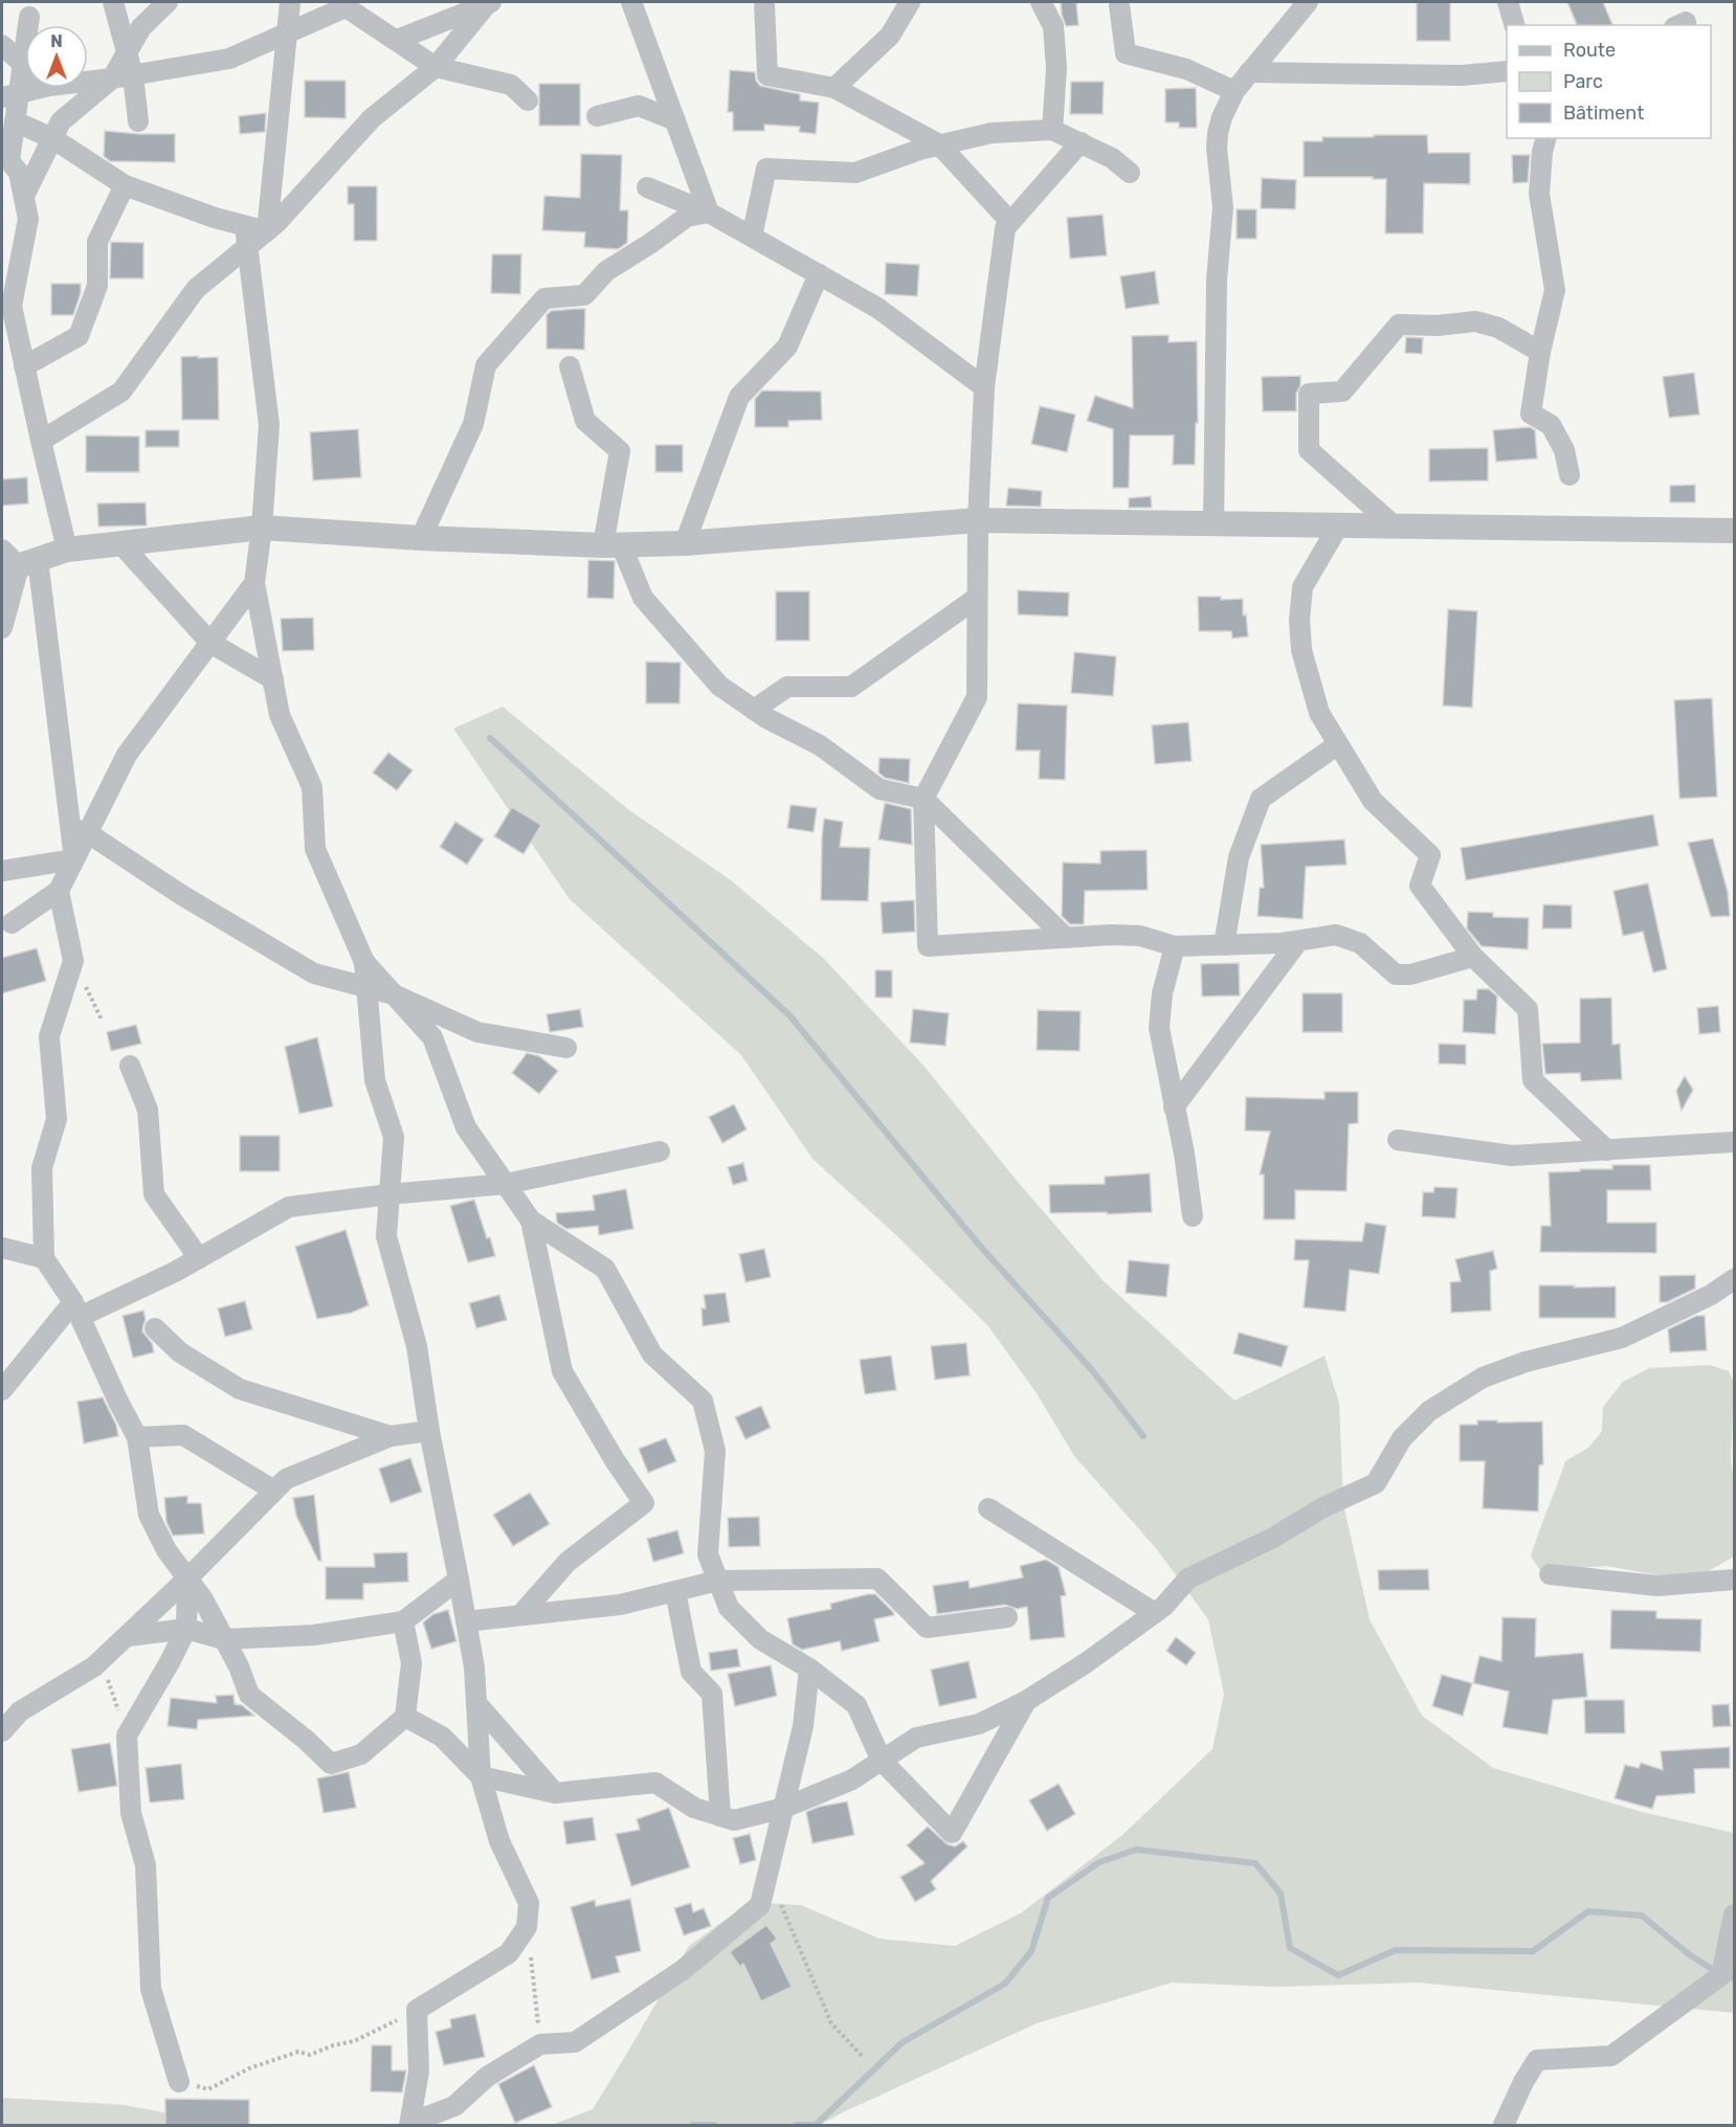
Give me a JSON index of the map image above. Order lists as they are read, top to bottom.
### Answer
{
  "legend": ["Route", "Parc", "Bâtiment"],
  "north": "top"
}
